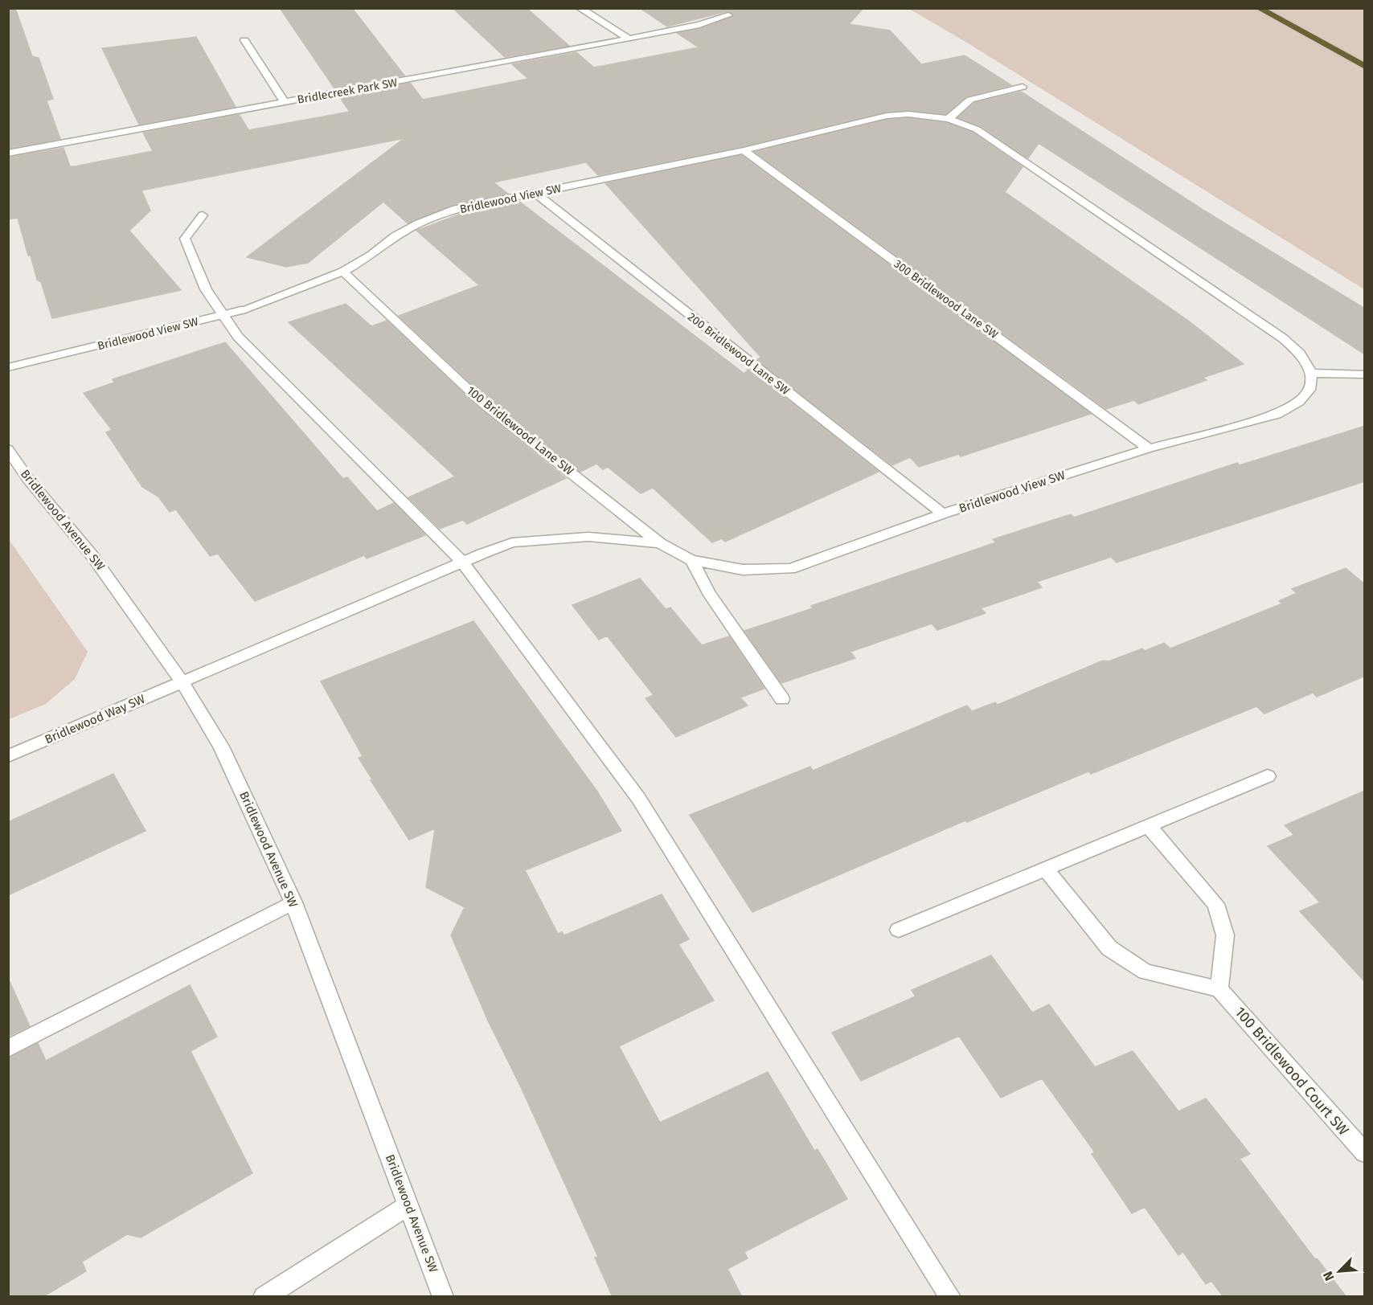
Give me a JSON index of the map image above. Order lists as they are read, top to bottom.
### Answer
{
  "streets": {
    "street": [
      "Bridlecreek Park SW",
      "Bridlewood View SW",
      "300 Bridlewood Lane SW",
      "200 Bridlewood Lane SW",
      "100 Bridlewood Lane SW",
      "Bridlewood Avenue SW",
      "Bridlewood Way SW",
      "100 Bridlewood Court SW"
    ]
  },
  "crossings": [
    ["Bridlewood View SW", "300 Bridlewood Lane SW"],
    ["Bridlewood View SW", "200 Bridlewood Lane SW"],
    ["Bridlewood View SW", "100 Bridlewood Lane SW"],
    ["Bridlewood View SW", "Bridlewood Avenue SW"],
    ["Bridlewood View SW", "Bridlewood Way SW"],
    ["Bridlewood Avenue SW", "Bridlewood Way SW"]
  ],
  "north": "bottom left"
}
